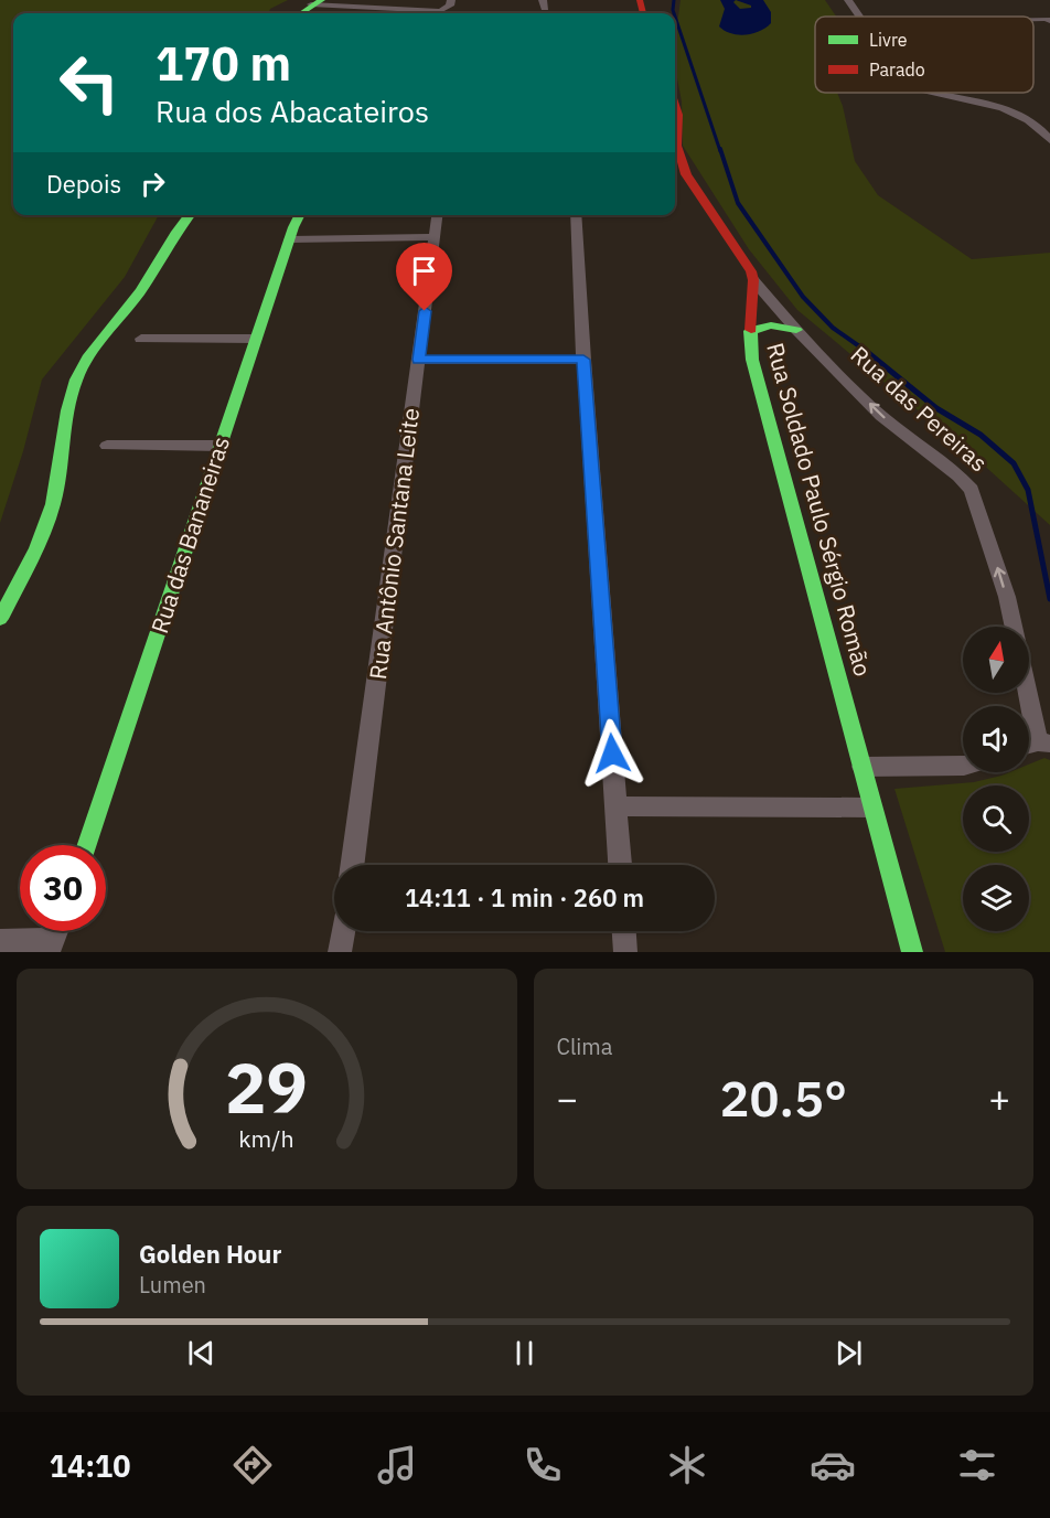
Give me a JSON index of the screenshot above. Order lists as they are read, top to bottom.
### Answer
{
  "streets": {
    "street": [
      "Rua das Pereiras",
      "Rua Soldado Paulo Sérgio Romão",
      "Rua das Bananeiras",
      "Rua Antônio Santana Leite"
    ]
  },
  "crossings": [
    ["Rua das Pereiras", "Rua Soldado Paulo Sérgio Romão"]
  ],
  "one_way": ["Rua das Pereiras"],
  "legend": ["Livre", "Parado"],
  "north": "top",
  "page": {
    "turn": ["170 m", "Rua dos Abacateiros"],
    "then": "Depois",
    "limit": "30",
    "trip": "14:11 · 1 min · 260 m",
    "tile": "Clima",
    "heat": ["−", "20.5°", "+"],
    "song": ["Golden Hour", "Lumen"],
    "tabs": "14:10",
    "gauge": ["29", "km/h"]
  }
}
